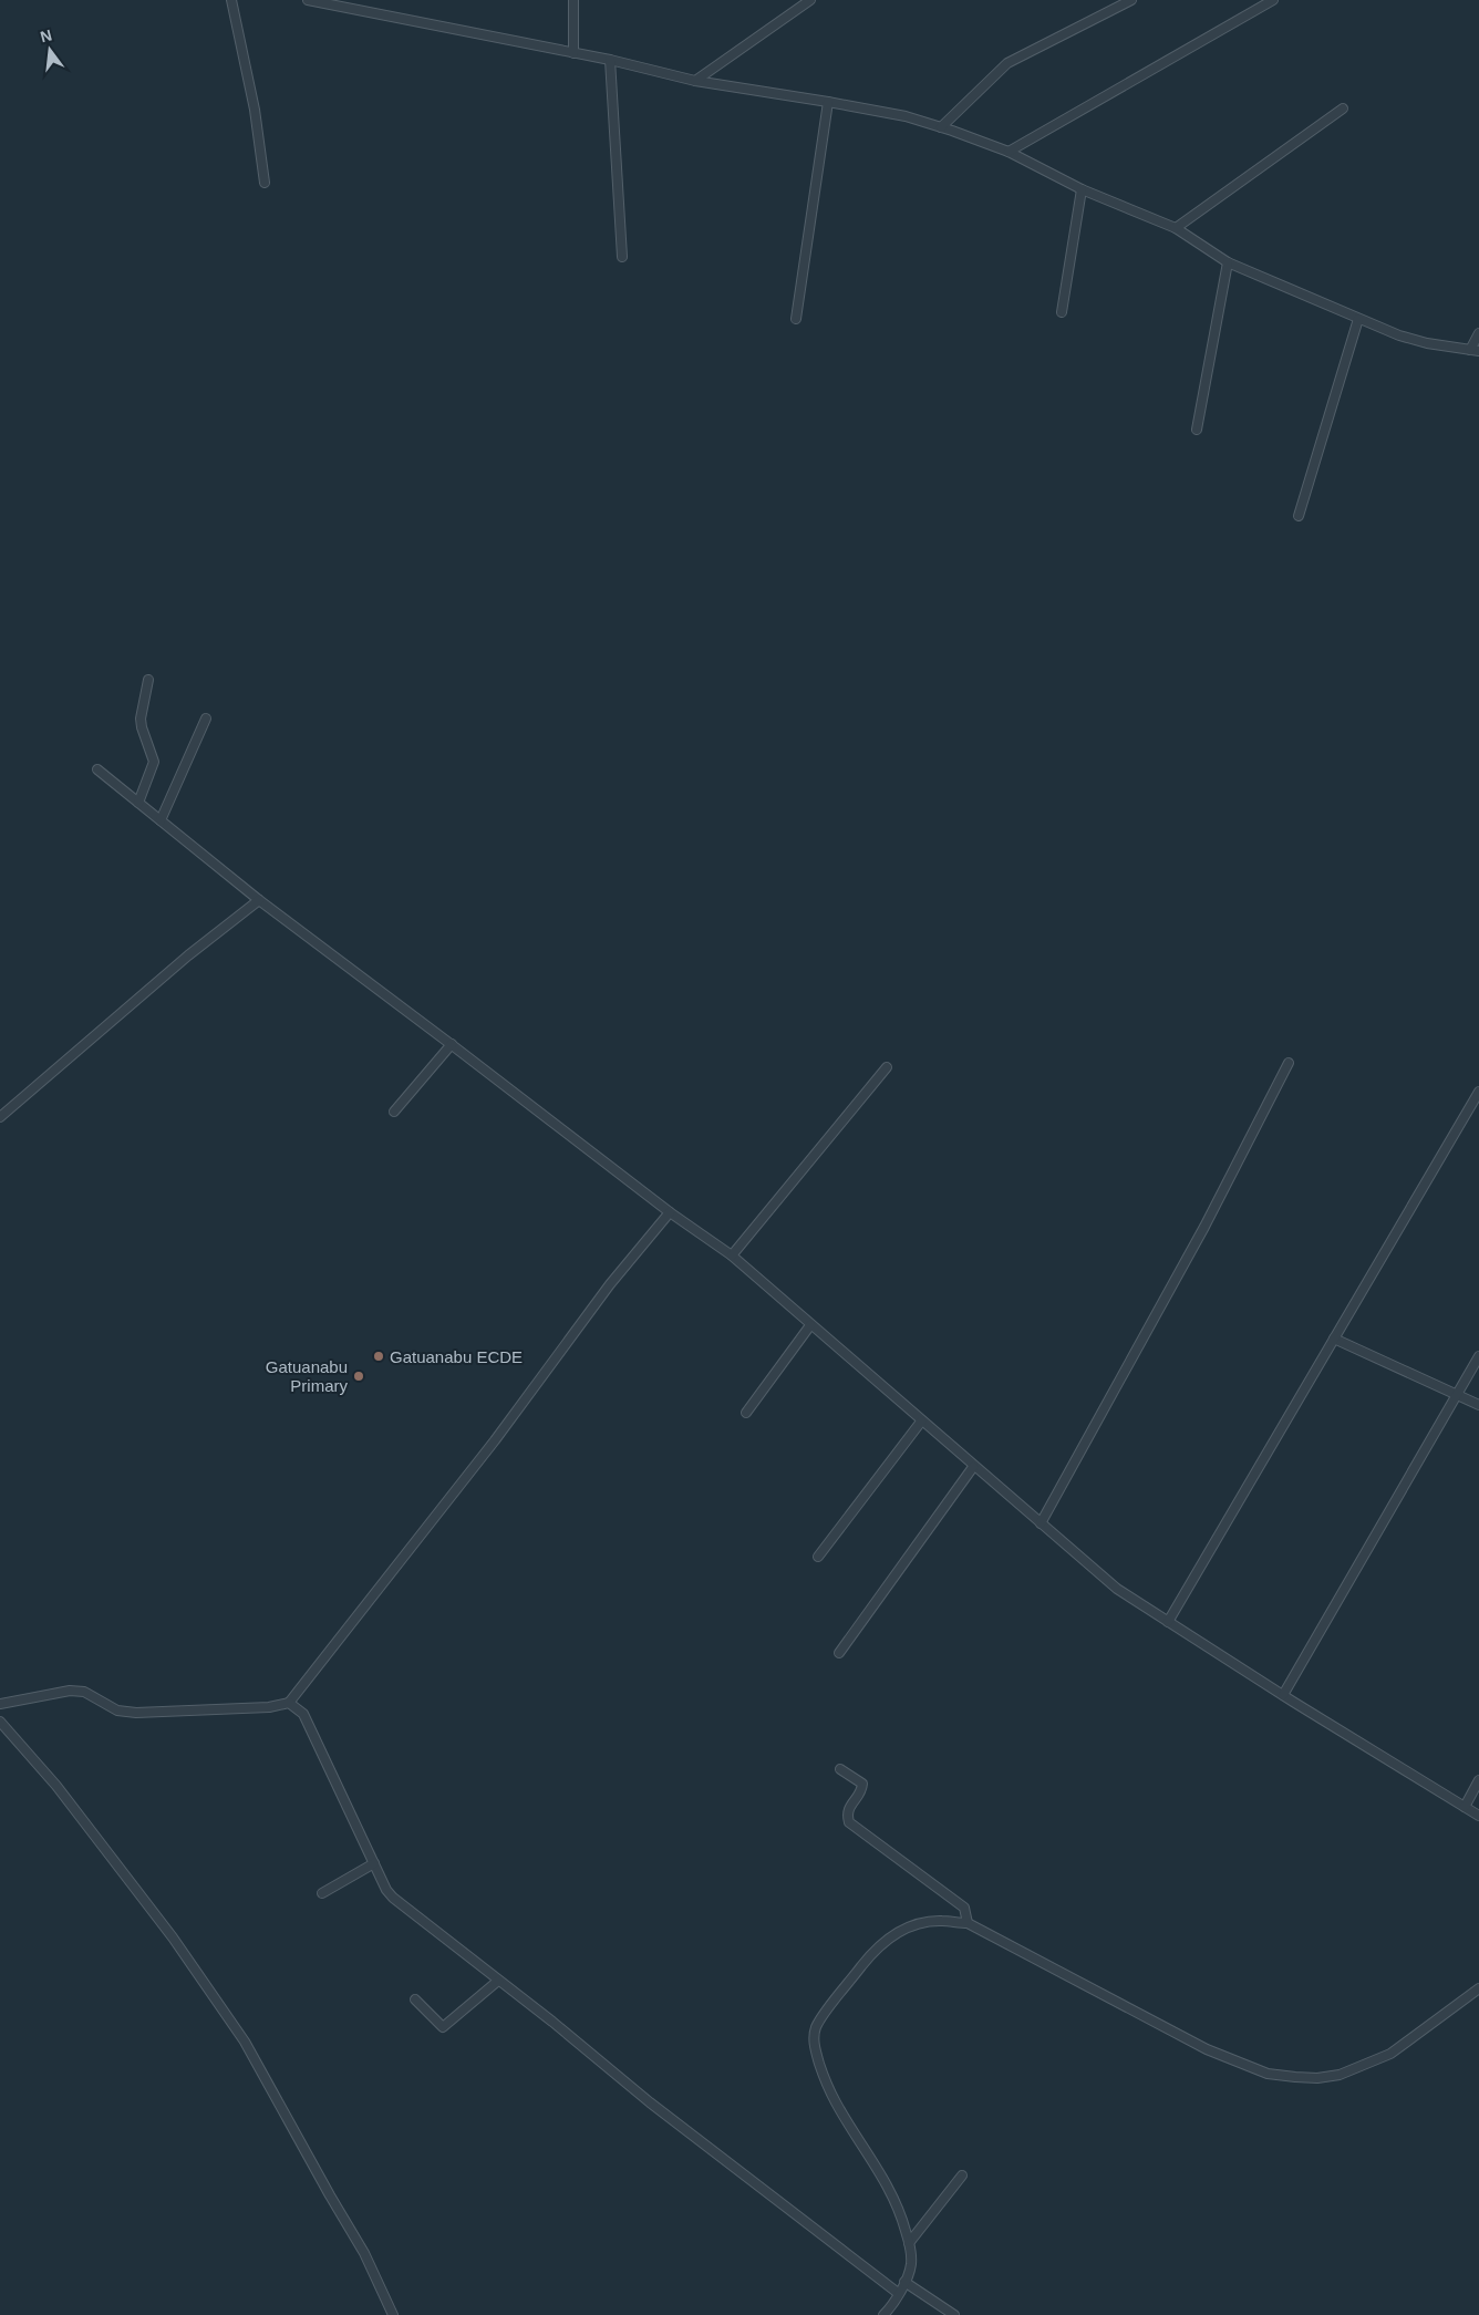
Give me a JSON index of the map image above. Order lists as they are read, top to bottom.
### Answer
{
  "places": ["Gatuanabu ECDE", "Gatuanabu Primary"],
  "north": "top"
}
